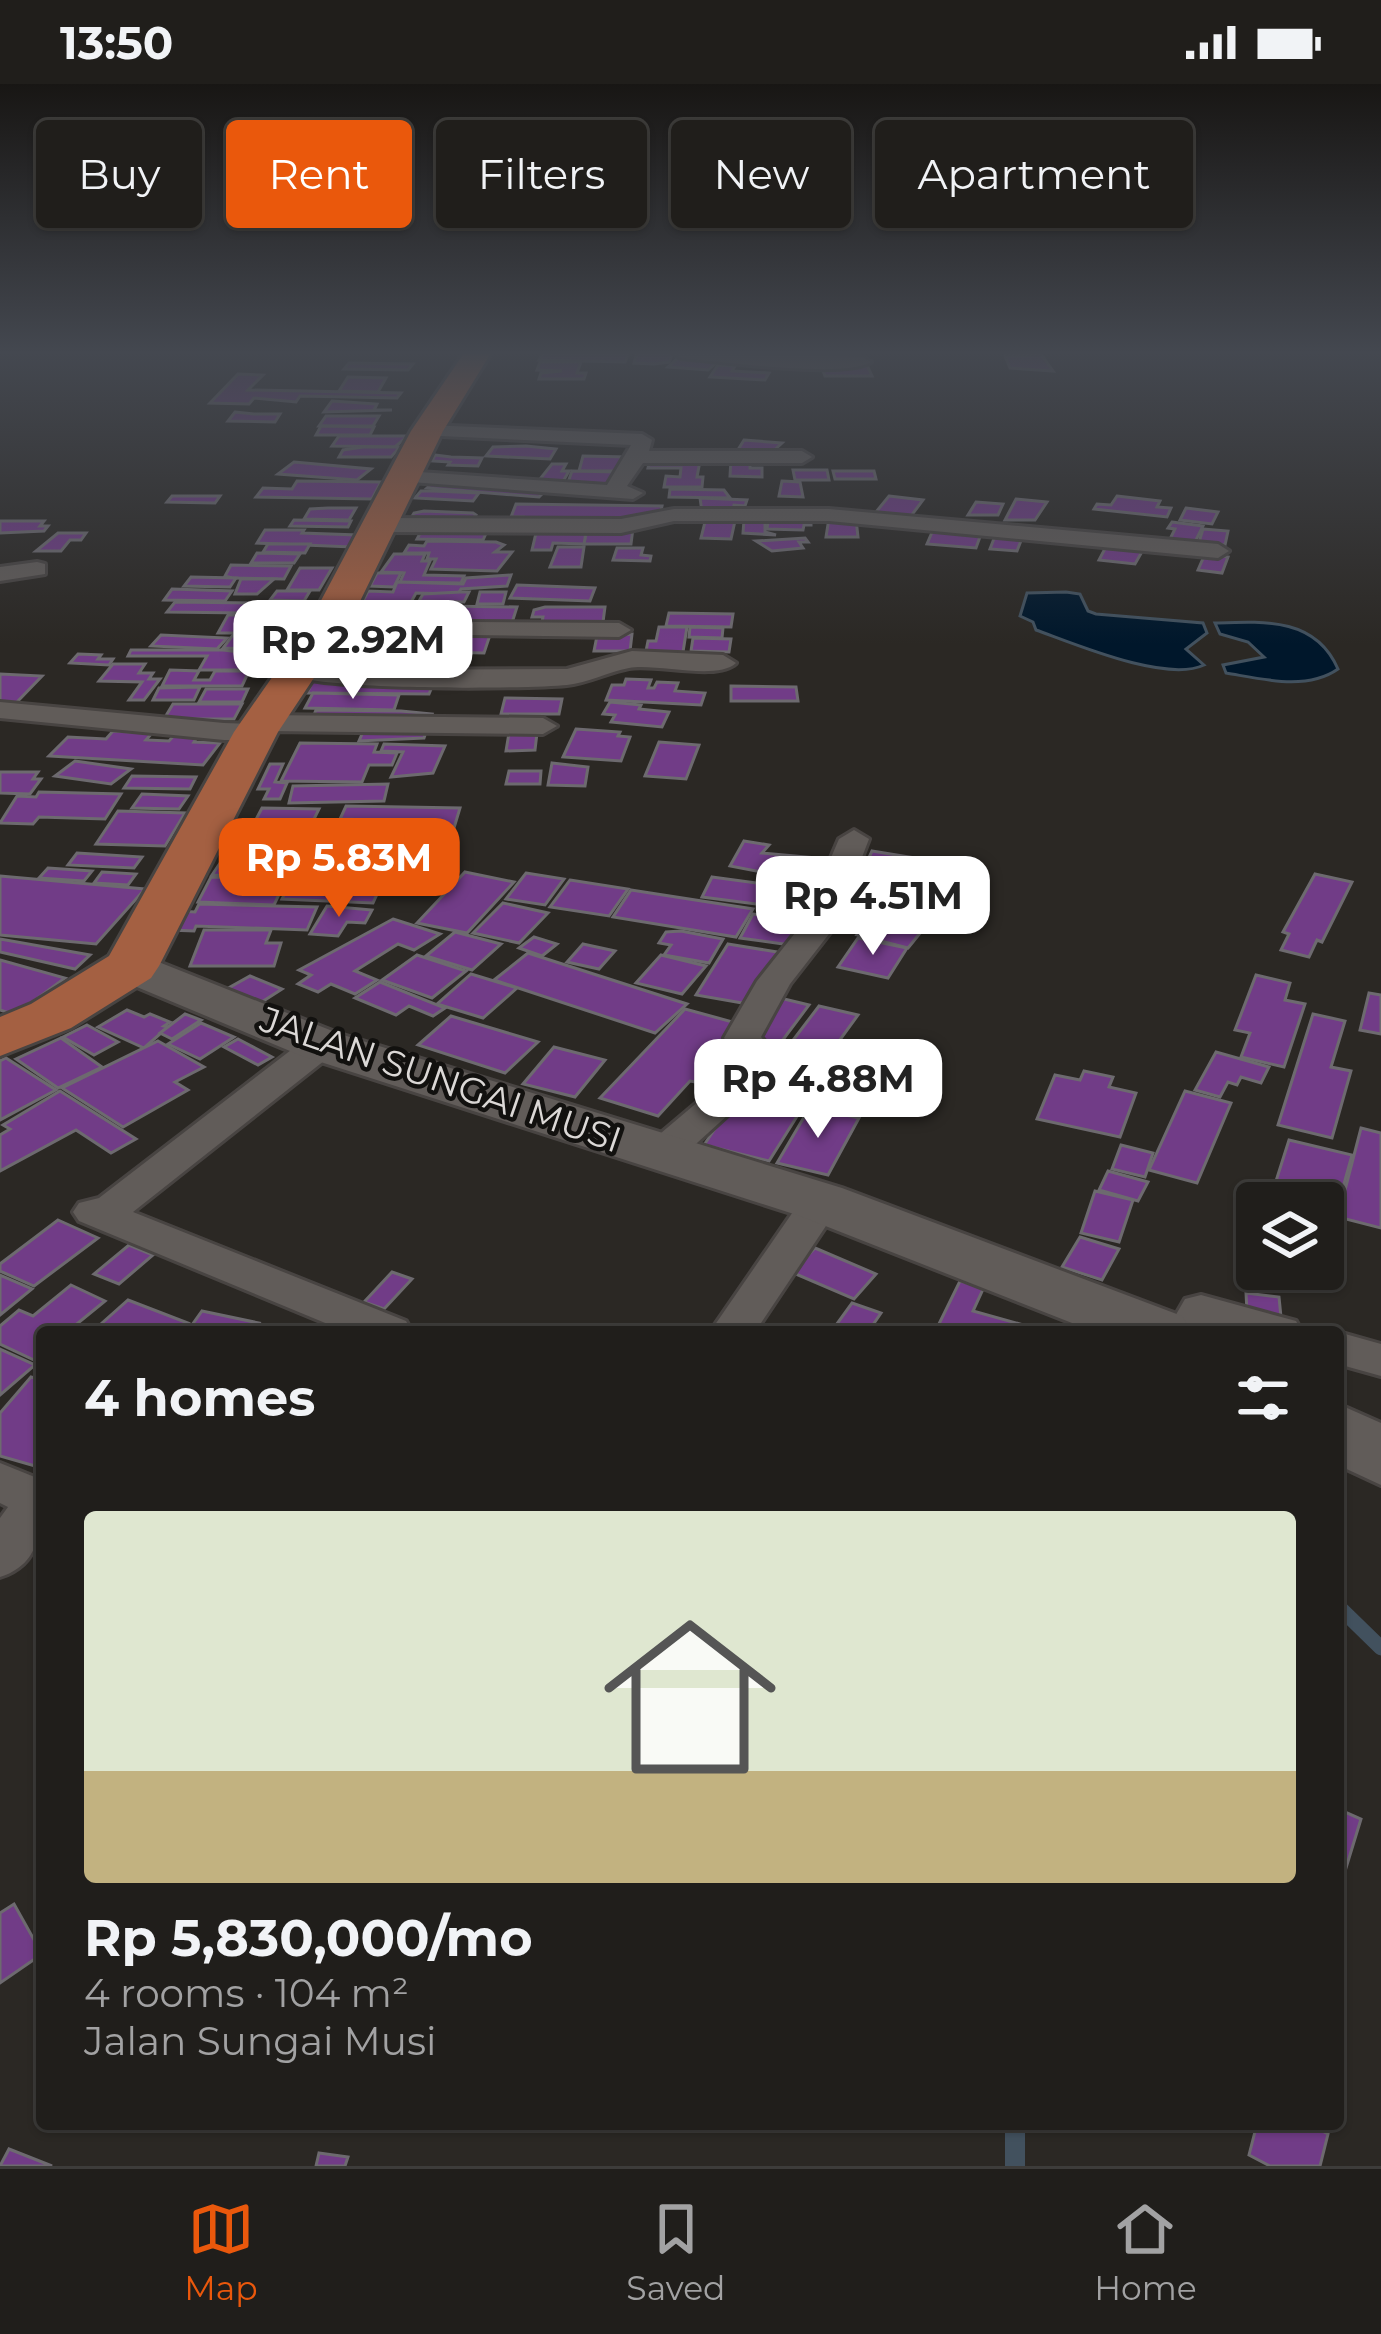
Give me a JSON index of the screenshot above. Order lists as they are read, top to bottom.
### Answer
{
  "streets": {
    "main road": ["JALAN SUNGAI MUSI"]
  },
  "page": {
    "status": "13:50",
    "chip": [
      "Buy",
      "Rent",
      "Filters",
      "New",
      "Apartment"
    ],
    "price": [
      "Rp 2.92M",
      "Rp 5.83M",
      "Rp 4.51M",
      "Rp 4.88M"
    ],
    "heading": "4 homes",
    "list": [
      {
        "name": "Rp 5,830,000/mo",
        "note": "4 rooms · 104 m² · Jalan Sungai Musi"
      }
    ],
    "tabs": ["Map", "Saved", "Home"]
  }
}
